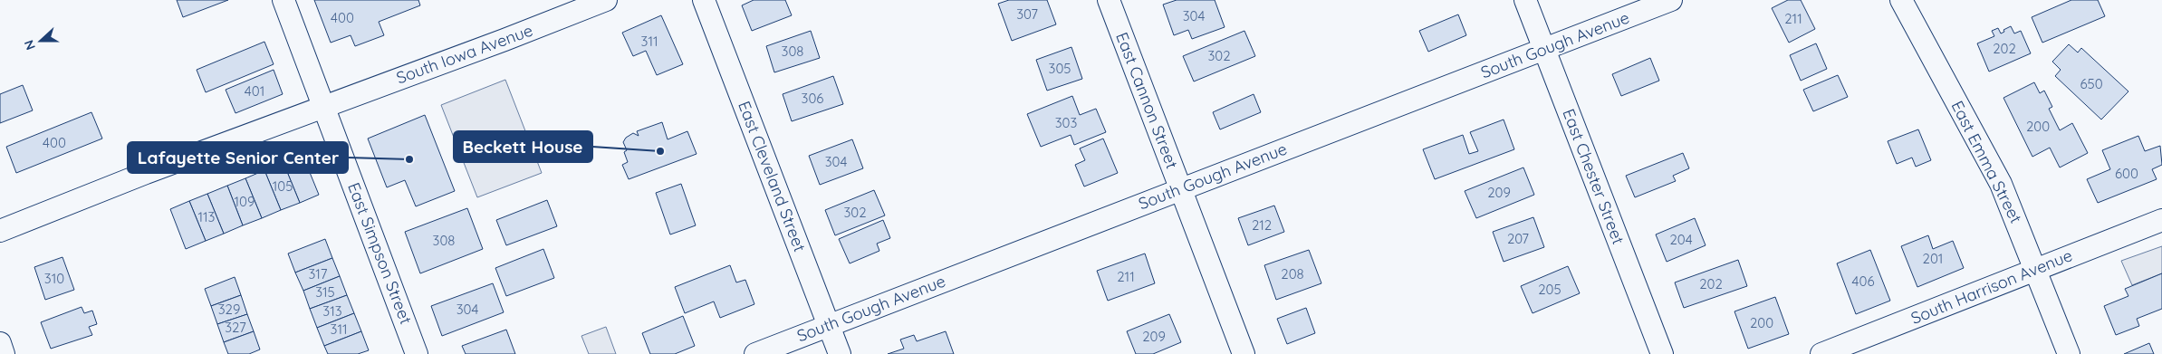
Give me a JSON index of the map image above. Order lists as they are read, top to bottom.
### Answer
{
  "streets": {
    "street": [
      "South Gough Avenue",
      "South Iowa Avenue",
      "East Cannon Street",
      "East Emma Street",
      "East Cleveland Street",
      "East Chester Street",
      "East Simpson Street",
      "South Harrison Avenue"
    ]
  },
  "crossings": [
    ["South Gough Avenue", "East Cannon Street"],
    ["South Gough Avenue", "East Cleveland Street"],
    ["South Gough Avenue", "East Chester Street"],
    ["South Iowa Avenue", "East Simpson Street"],
    ["East Emma Street", "South Harrison Avenue"]
  ],
  "places": ["Beckett House", "Lafayette Senior Center"],
  "house_numbers": [
    "307",
    "304",
    "400",
    "211",
    "311",
    "202",
    "308",
    "302",
    "305",
    "650",
    "401",
    "306",
    "303",
    "200",
    "400",
    "304",
    "600",
    "105",
    "209",
    "109",
    "302",
    "113",
    "212",
    "207",
    "204",
    "308",
    "201",
    "317",
    "208",
    "211",
    "310",
    "406",
    "202",
    "205",
    "315",
    "329",
    "304",
    "313",
    "200",
    "327",
    "311",
    "209"
  ],
  "north": "left"
}
